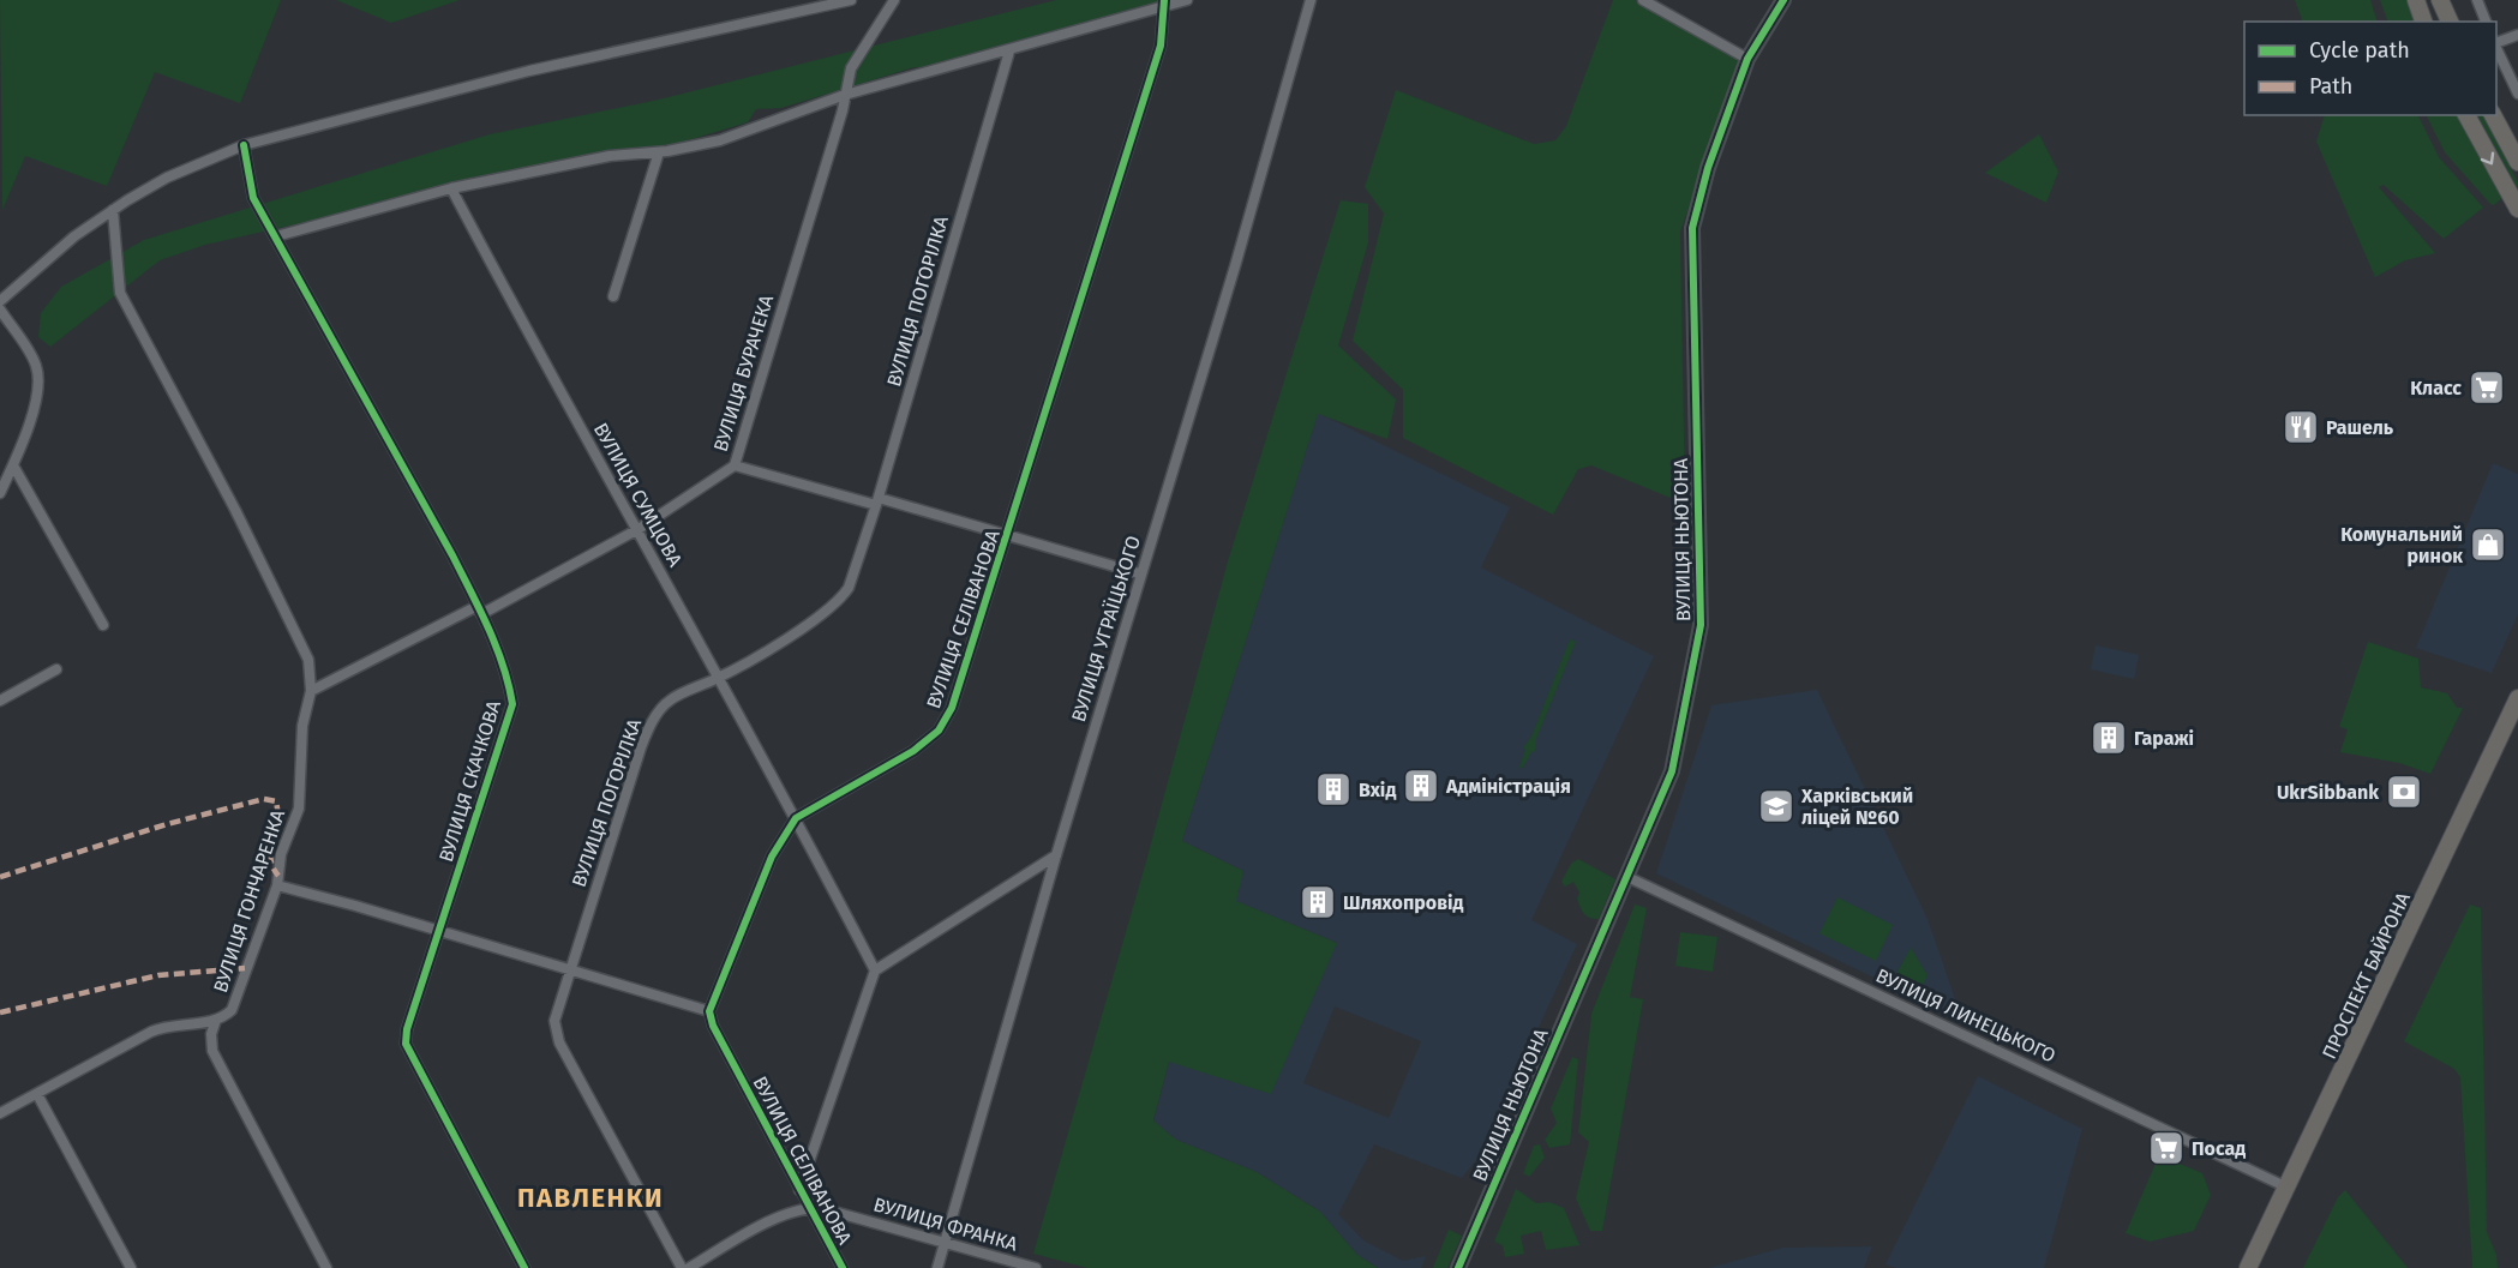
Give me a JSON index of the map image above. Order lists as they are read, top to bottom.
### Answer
{
  "streets": {
    "main road": ["ПРОСПЕКТ БАЙРОНА"],
    "street": [
      "ВУЛИЦЯ ПОГОРІЛКА",
      "ВУЛИЦЯ БУРАЧЕКА",
      "ВУЛИЦЯ СУМЦОВА",
      "ВУЛИЦЯ НЬЮТОНА",
      "ВУЛИЦЯ СЕЛІВАНОВА",
      "ВУЛИЦЯ УГРАЇЦЬКОГО",
      "ВУЛИЦЯ СКАЧКОВА",
      "ВУЛИЦЯ ГОНЧАРЕНКА",
      "ВУЛИЦЯ ЛИНЕЦЬКОГО",
      "ВУЛИЦЯ ФРАНКА"
    ]
  },
  "crossings": [
    ["ВУЛИЦЯ ПОГОРІЛКА", "ВУЛИЦЯ СУМЦОВА"],
    ["ВУЛИЦЯ БУРАЧЕКА", "ВУЛИЦЯ СУМЦОВА"],
    ["ВУЛИЦЯ БУРАЧЕКА", "ВУЛИЦЯ СКАЧКОВА"],
    ["ВУЛИЦЯ БУРАЧЕКА", "ВУЛИЦЯ ГОНЧАРЕНКА"],
    ["ВУЛИЦЯ СУМЦОВА", "ВУЛИЦЯ СЕЛІВАНОВА"],
    ["ВУЛИЦЯ НЬЮТОНА", "ВУЛИЦЯ ЛИНЕЦЬКОГО"],
    ["ВУЛИЦЯ СЕЛІВАНОВА", "ВУЛИЦЯ ФРАНКА"],
    ["ВУЛИЦЯ УГРАЇЦЬКОГО", "ВУЛИЦЯ ФРАНКА"],
    ["ПРОСПЕКТ БАЙРОНА", "ВУЛИЦЯ ЛИНЕЦЬКОГО"]
  ],
  "districts": ["ПАВЛЕНКИ"],
  "places": {
    "supermarket": ["Класс", "Посад"],
    "restaurant": ["Рашель"],
    "shop": ["Комунальний ринок"],
    "building": [
      "Гаражі",
      "Адміністрація",
      "Вхід",
      "Шляхопровід"
    ],
    "bank": ["UkrSibbank"],
    "school or university": ["Харківський ліцей №60"]
  },
  "legend": ["Cycle path", "Path"]
}
